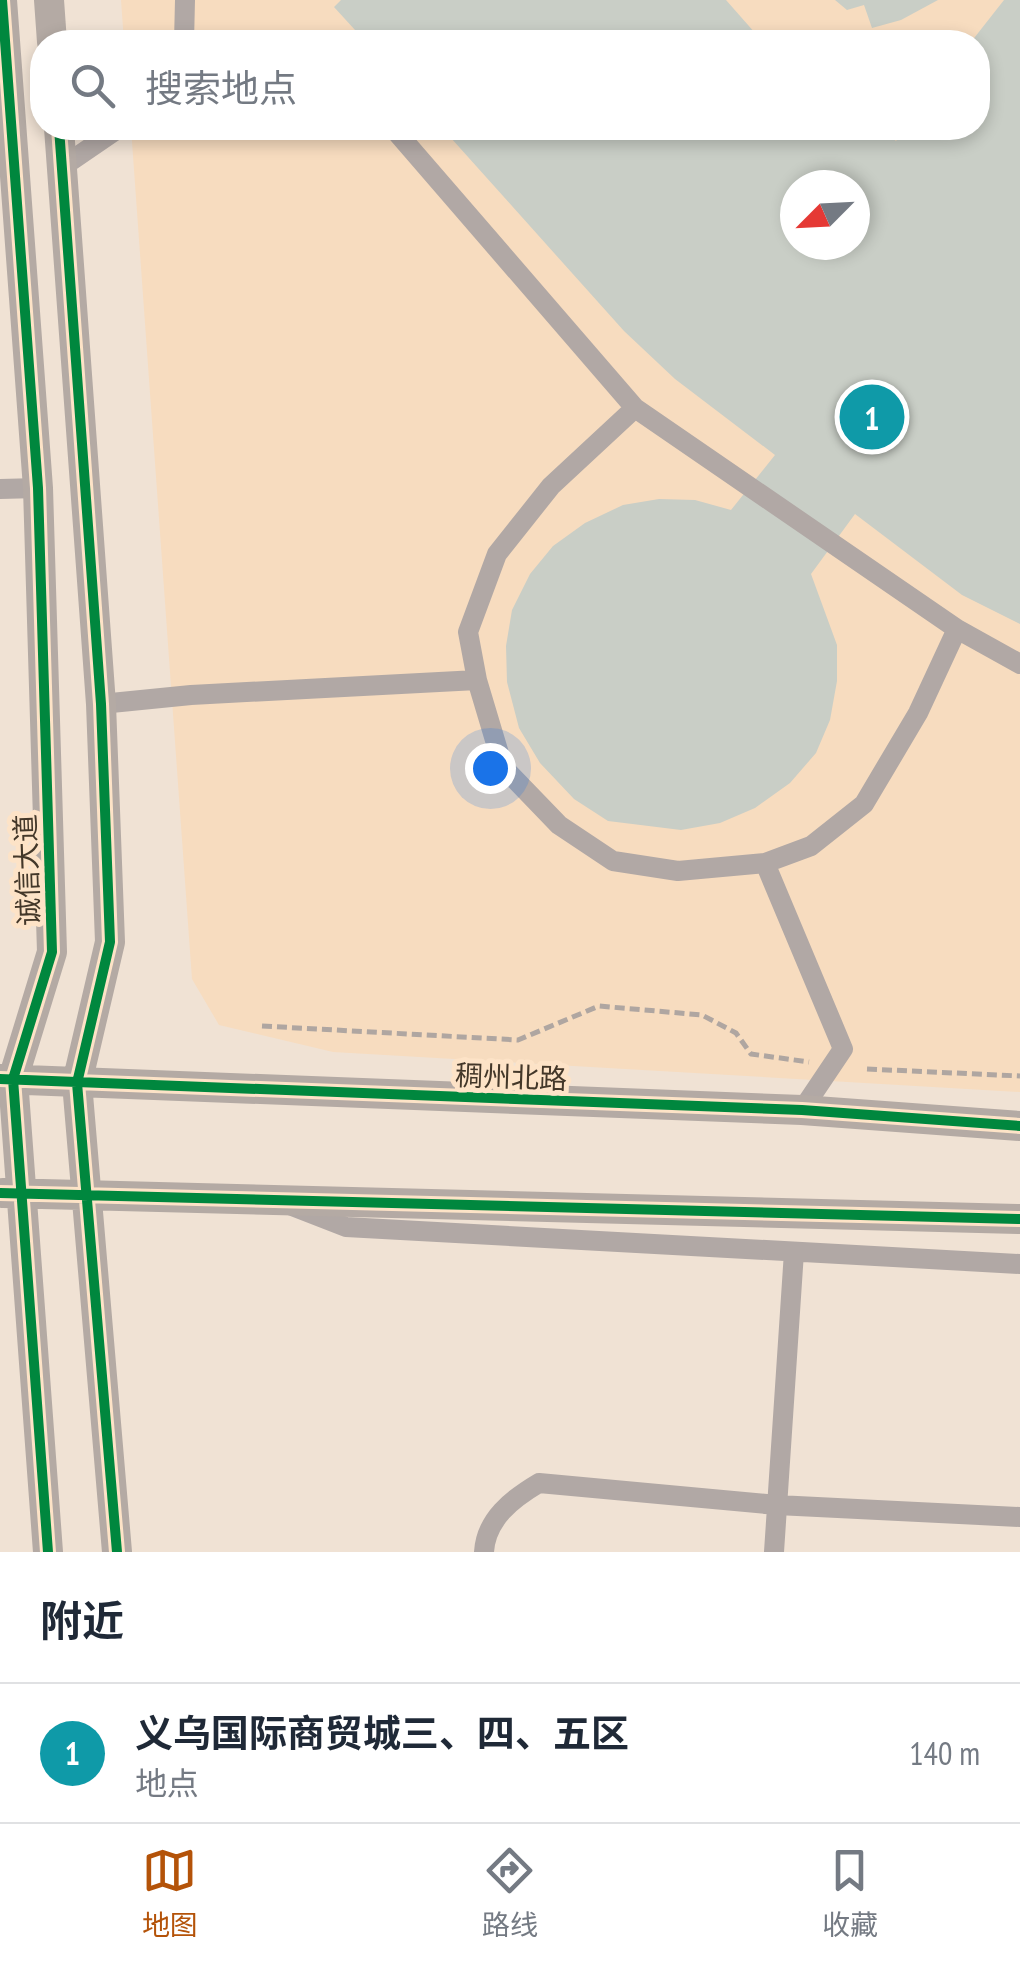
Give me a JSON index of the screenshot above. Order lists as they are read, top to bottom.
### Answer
{
  "streets": {
    "main road": ["诚信大道", "稠州北路"]
  },
  "crossings": [
    ["诚信大道", "稠州北路"]
  ],
  "north": "bottom left",
  "page": {
    "search": "搜索地点",
    "pins": "1",
    "heading": "附近",
    "list": [
      {
        "mark": "1",
        "name": "义乌国际商贸城三、四、五区",
        "note": "地点",
        "value": "140 m"
      }
    ],
    "nav": ["地图", "路线", "收藏"]
  }
}
